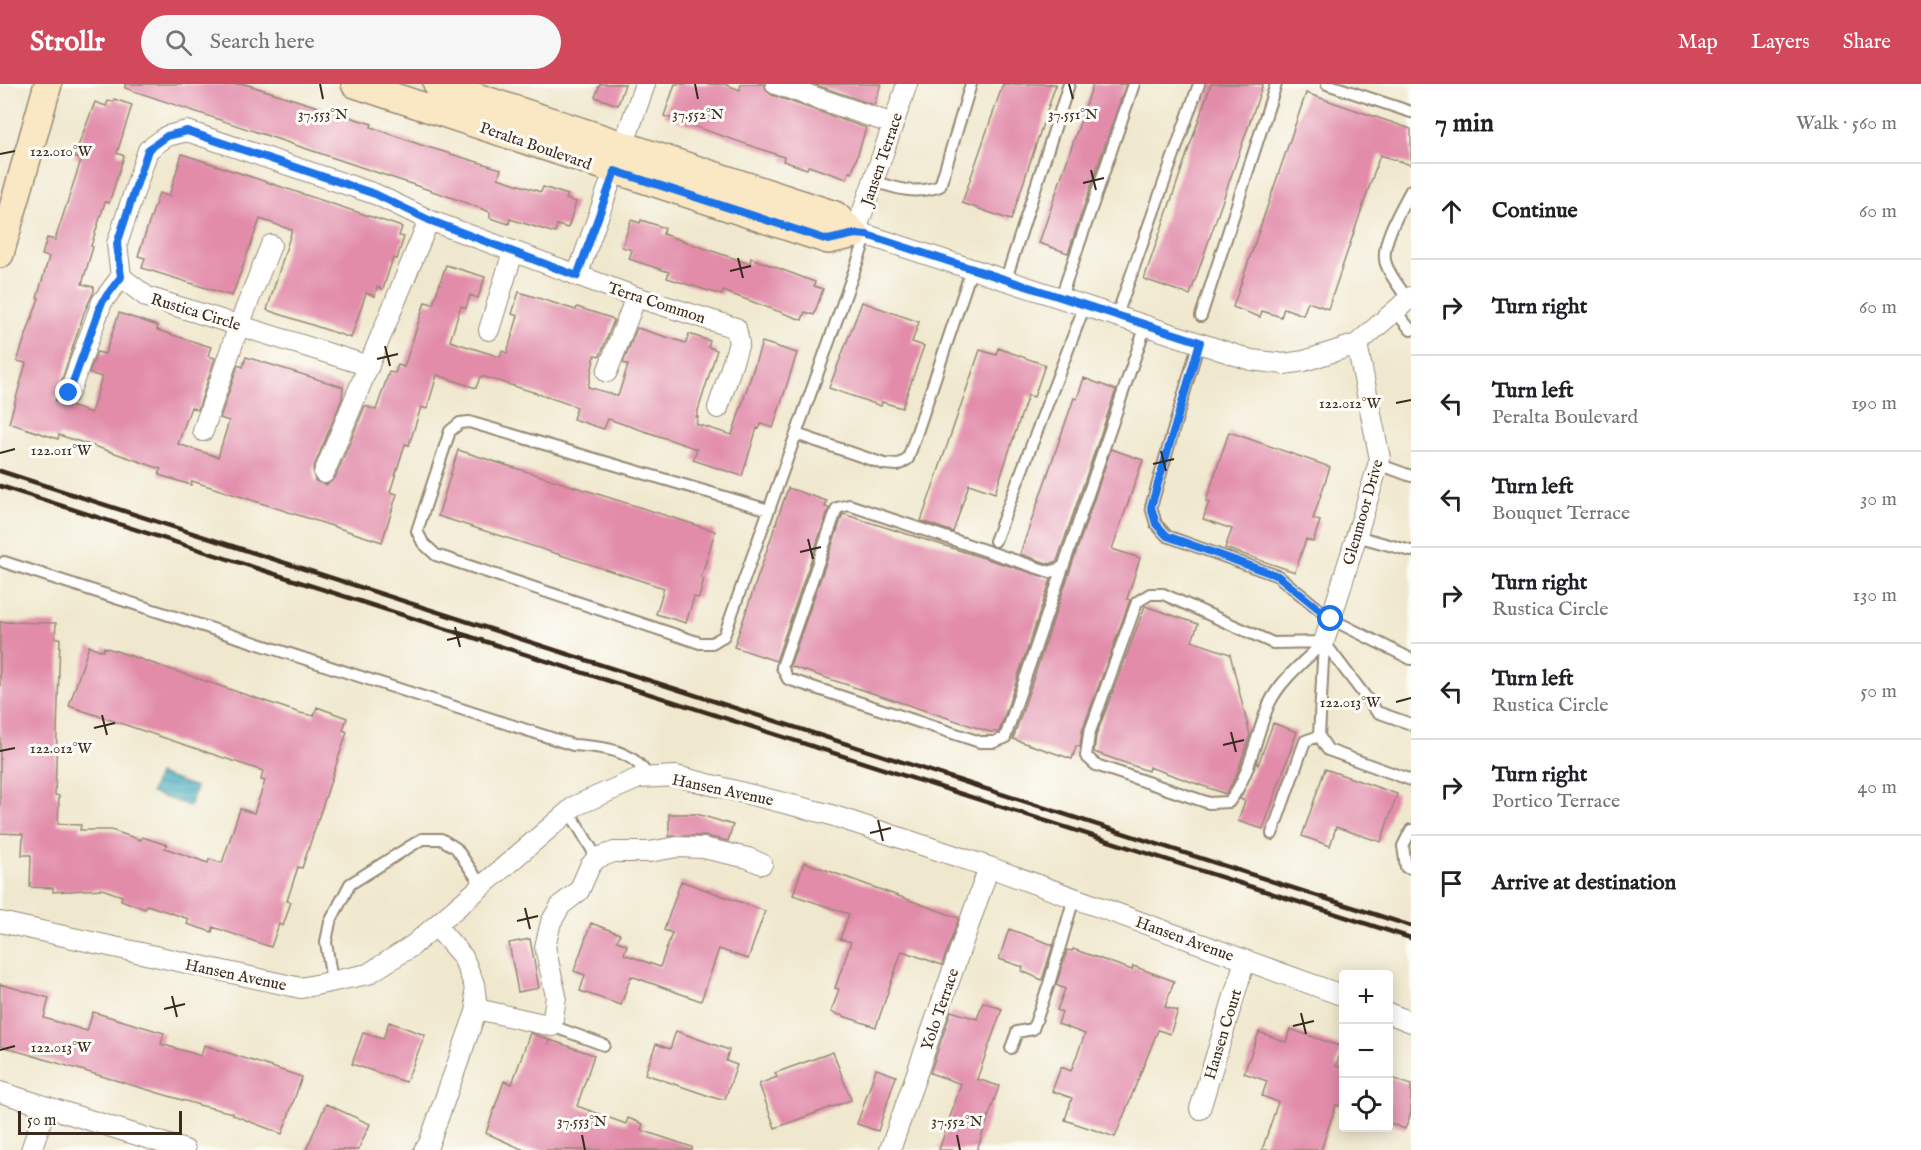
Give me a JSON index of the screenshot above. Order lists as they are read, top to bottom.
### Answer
{
  "streets": {
    "street": [
      "Peralta Boulevard",
      "Jansen Terrace",
      "Terra Common",
      "Rustica Circle",
      "Glenmoor Drive",
      "Hansen Avenue",
      "Yolo Terrace",
      "Hansen Court"
    ]
  },
  "crossings": [
    ["Peralta Boulevard", "Jansen Terrace"],
    ["Peralta Boulevard", "Glenmoor Drive"],
    ["Hansen Avenue", "Yolo Terrace"],
    ["Hansen Avenue", "Hansen Court"]
  ],
  "scale_bar": "50 m",
  "page": {
    "header": "Strollr",
    "search": "Search here",
    "nav": ["Map", "Layers", "Share"],
    "heading": ["7 min", "Walk · 560 m"],
    "list": [
      ["Continue", "60 m"],
      ["Turn right", "60 m"],
      ["Turn left", "Peralta Boulevard", "190 m"],
      ["Turn left", "Bouquet Terrace", "30 m"],
      ["Turn right", "Rustica Circle", "130 m"],
      ["Turn left", "Rustica Circle", "50 m"],
      ["Turn right", "Portico Terrace", "40 m"],
      "Arrive at destination"
    ],
    "map_buttons": ["+", "−"],
    "scale": "50 m"
  },
  "coordinates": [
    "37.553°N",
    "37.552°N",
    "37.551°N",
    "122.010°W",
    "122.012°W",
    "122.011°W",
    "122.013°W"
  ]
}
